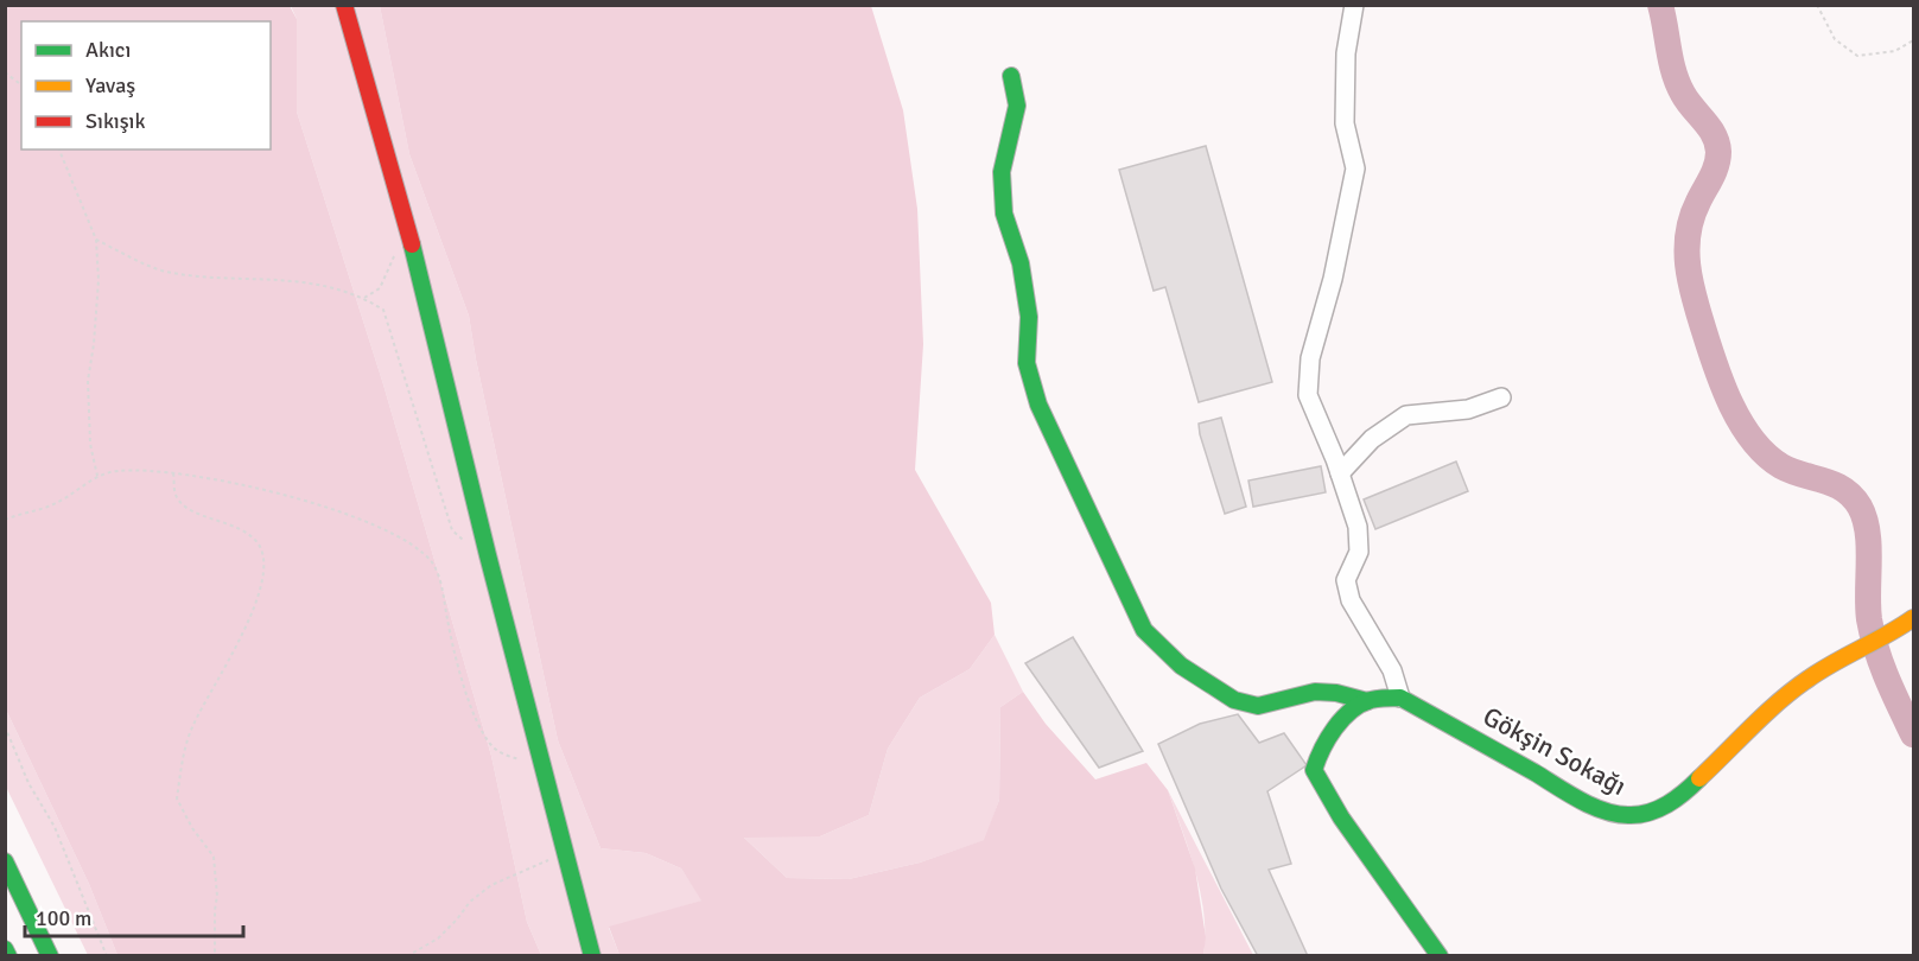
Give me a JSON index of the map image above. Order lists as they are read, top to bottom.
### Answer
{
  "streets": {
    "main road": ["Gökşin Sokağı"]
  },
  "legend": ["Akıcı", "Yavaş", "Sıkışık"],
  "scale_bar": "100 m"
}
